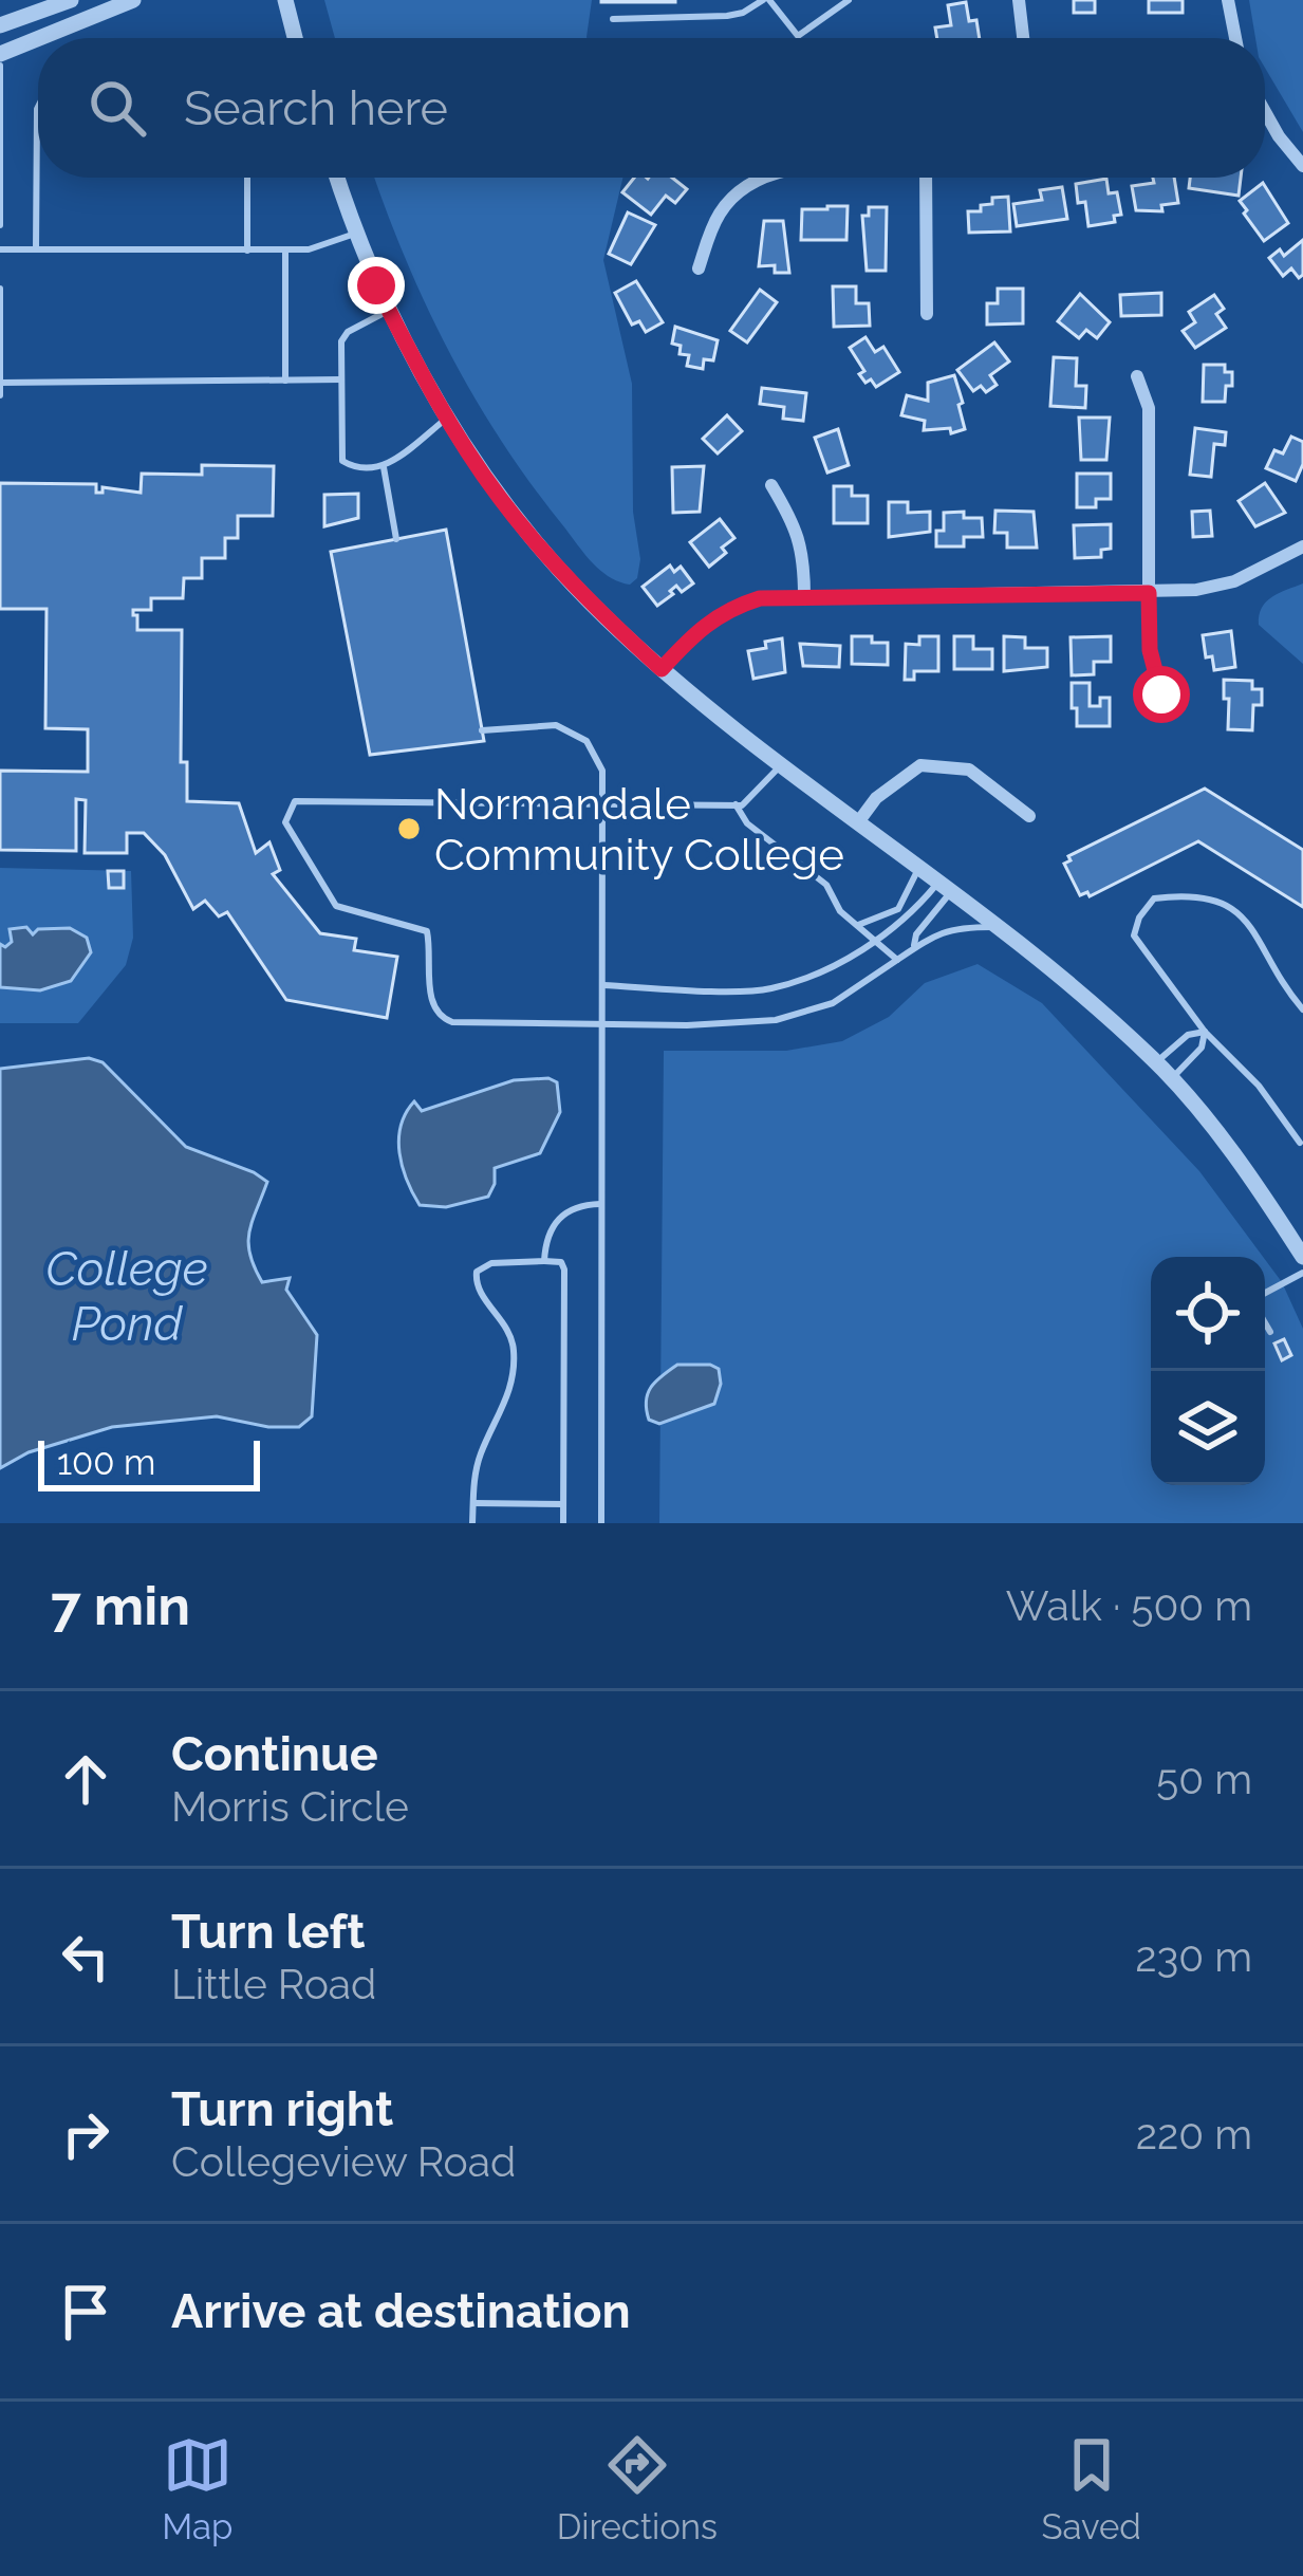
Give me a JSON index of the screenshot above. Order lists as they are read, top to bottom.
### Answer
{
  "water": ["College Pond"],
  "places": ["Normandale Community College"],
  "scale_bar": "100 m",
  "page": {
    "search": "Search here",
    "scale": "100 m",
    "heading": ["7 min", "Walk · 500 m"],
    "list": [
      ["Continue", "Morris Circle", "50 m"],
      ["Turn left", "Little Road", "230 m"],
      ["Turn right", "Collegeview Road", "220 m"],
      "Arrive at destination"
    ],
    "nav": ["Map", "Directions", "Saved"]
  }
}
